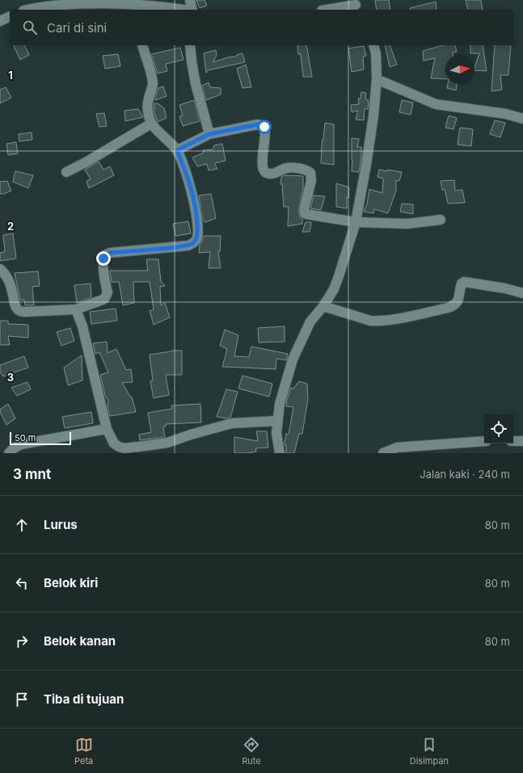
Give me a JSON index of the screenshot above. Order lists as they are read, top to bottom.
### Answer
{
  "scale_bar": "50 m",
  "north": "right",
  "page": {
    "search": "Cari di sini",
    "scale": "50 m",
    "heading": ["3 mnt", "Jalan kaki · 240 m"],
    "list": [
      ["Lurus", "80 m"],
      ["Belok kiri", "80 m"],
      ["Belok kanan", "80 m"],
      "Tiba di tujuan"
    ],
    "nav": ["Peta", "Rute", "Disimpan"]
  },
  "grid": {
    "rows": ["1", "2", "3"]
  }
}
